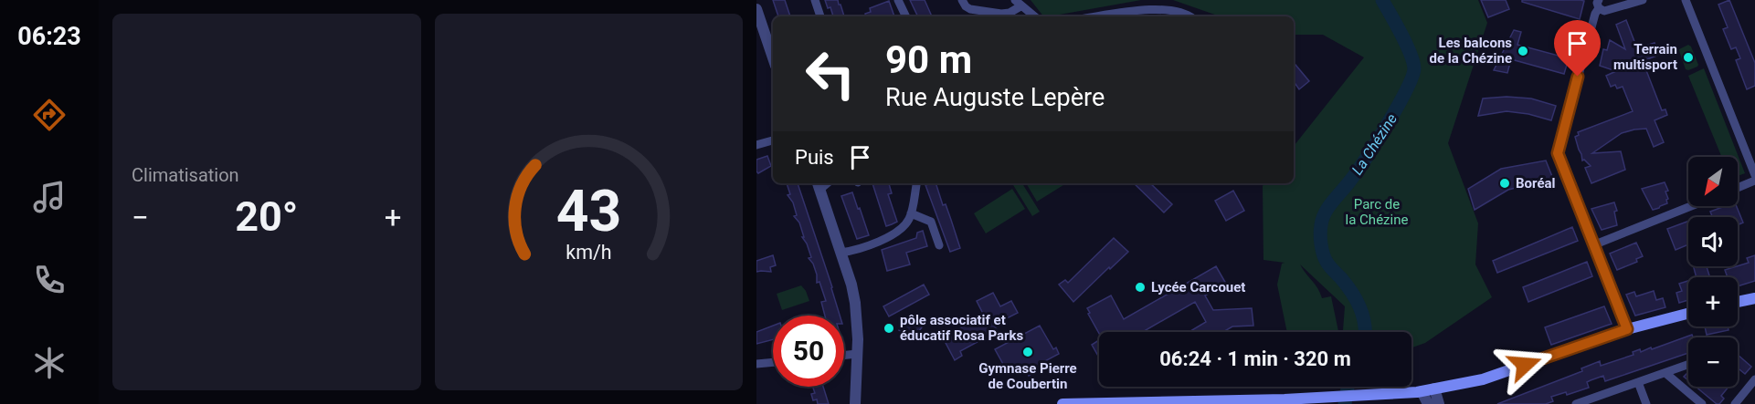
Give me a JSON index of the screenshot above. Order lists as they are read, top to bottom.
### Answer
{
  "water": ["La Chézine"],
  "parks": ["Parc de la Chézine"],
  "places": [
    "Les balcons de la Chézine",
    "Terrain multisport",
    "Boréal",
    "Lycée Carcouet",
    "pôle associatif et éducatif Rosa Parks",
    "Gymnase Pierre de Coubertin"
  ],
  "north": "bottom left",
  "page": {
    "tabs": "06:23",
    "tile": "Climatisation",
    "turn": ["90 m", "Rue Auguste Lepère"],
    "then": "Puis",
    "map_buttons": ["+", "−"],
    "heat": ["−", "20°", "+"],
    "limit": "50",
    "trip": "06:24 · 1 min · 320 m",
    "gauge": ["43", "km/h"]
  }
}
